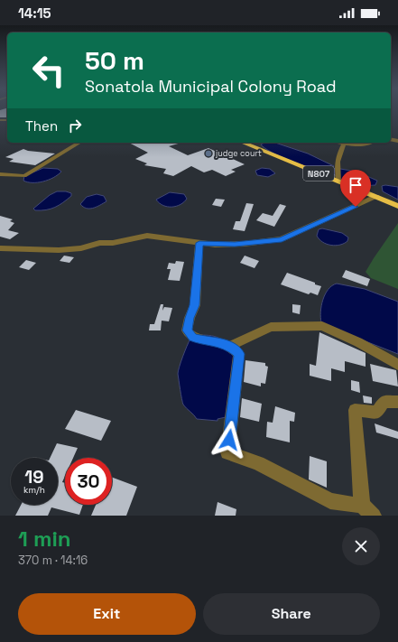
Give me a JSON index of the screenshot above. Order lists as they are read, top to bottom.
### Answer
{
  "streets": {
    "highway": ["N807"]
  },
  "places": ["judge court"],
  "page": {
    "status": "14:15",
    "turn": ["50 m", "Sonatola Municipal Colony Road"],
    "then": "Then",
    "speed": "19 km/h",
    "limit": "30",
    "heading": ["1 min", "370 m · 14:16"],
    "buttons": ["Exit", "Share"]
  }
}
